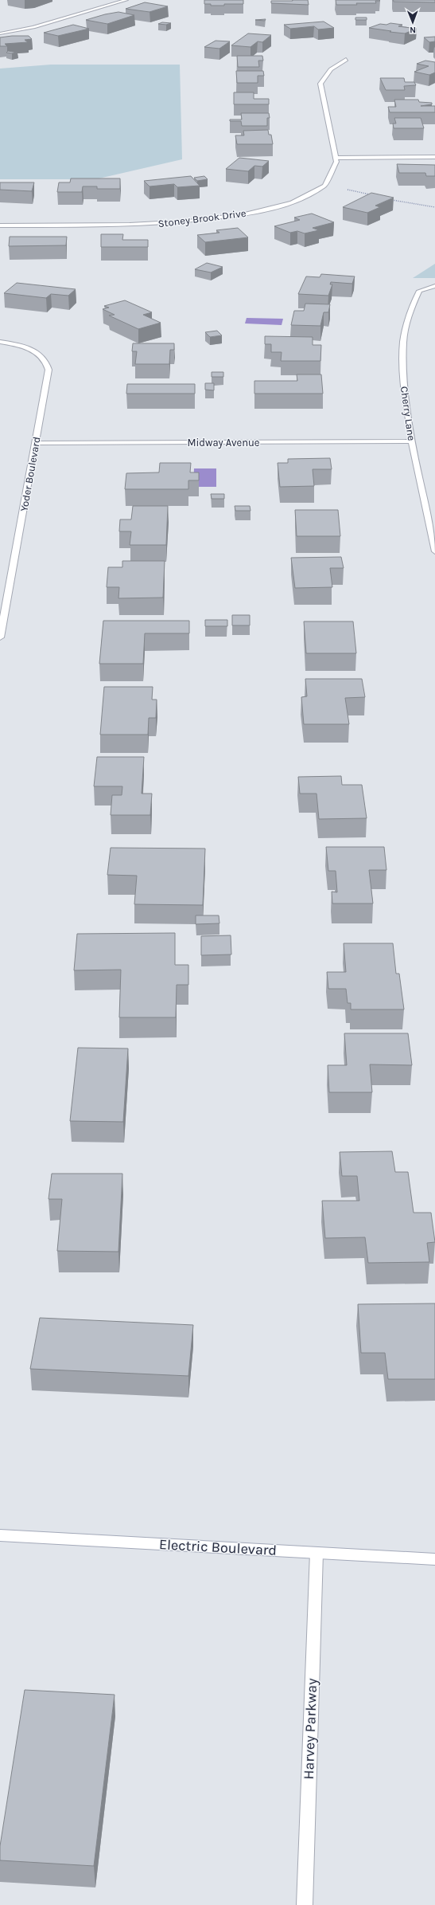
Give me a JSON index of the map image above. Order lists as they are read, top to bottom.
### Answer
{
  "streets": {
    "street": [
      "Stoney Brook Drive",
      "Cherry Lane",
      "Midway Avenue",
      "Yoder Boulevard",
      "Electric Boulevard",
      "Harvey Parkway"
    ]
  },
  "crossings": [
    ["Cherry Lane", "Midway Avenue"],
    ["Midway Avenue", "Yoder Boulevard"],
    ["Electric Boulevard", "Harvey Parkway"]
  ],
  "north": "bottom"
}
